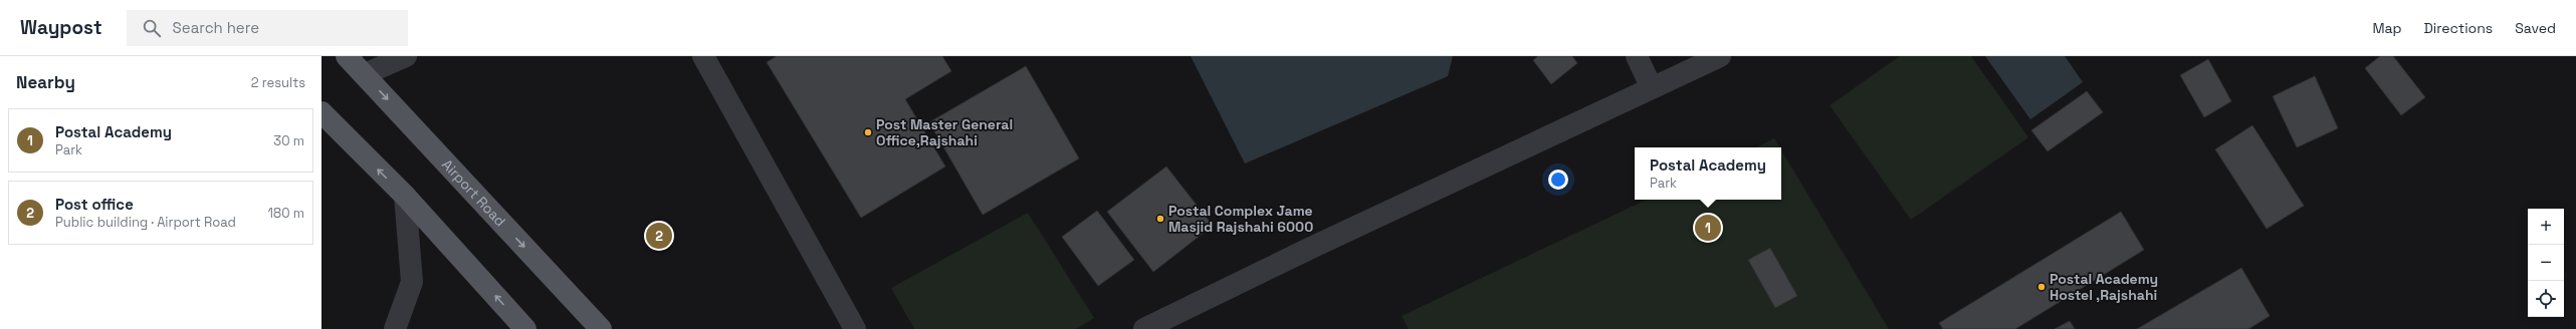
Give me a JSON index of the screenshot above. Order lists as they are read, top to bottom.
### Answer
{
  "streets": {
    "main road": ["Airport Road"]
  },
  "places": ["Post Master General Office,Rajshahi", "Postal Complex Jame Masjid Rajshahi 6000", "Postal Academy Hostel ,Rajshahi"],
  "page": {
    "header": "Waypost",
    "search": "Search here",
    "nav": ["Map", "Directions", "Saved"],
    "heading": ["Nearby", "2 results"],
    "list": [
      {
        "mark": "1",
        "name": "Postal Academy",
        "note": "Park",
        "value": "30 m"
      },
      {
        "mark": "2",
        "name": "Post office",
        "note": "Public building · Airport Road",
        "value": "180 m"
      }
    ],
    "popup": ["Postal Academy", "Park"],
    "map_buttons": ["+", "−"],
    "pins": ["1", "2"]
  }
}
